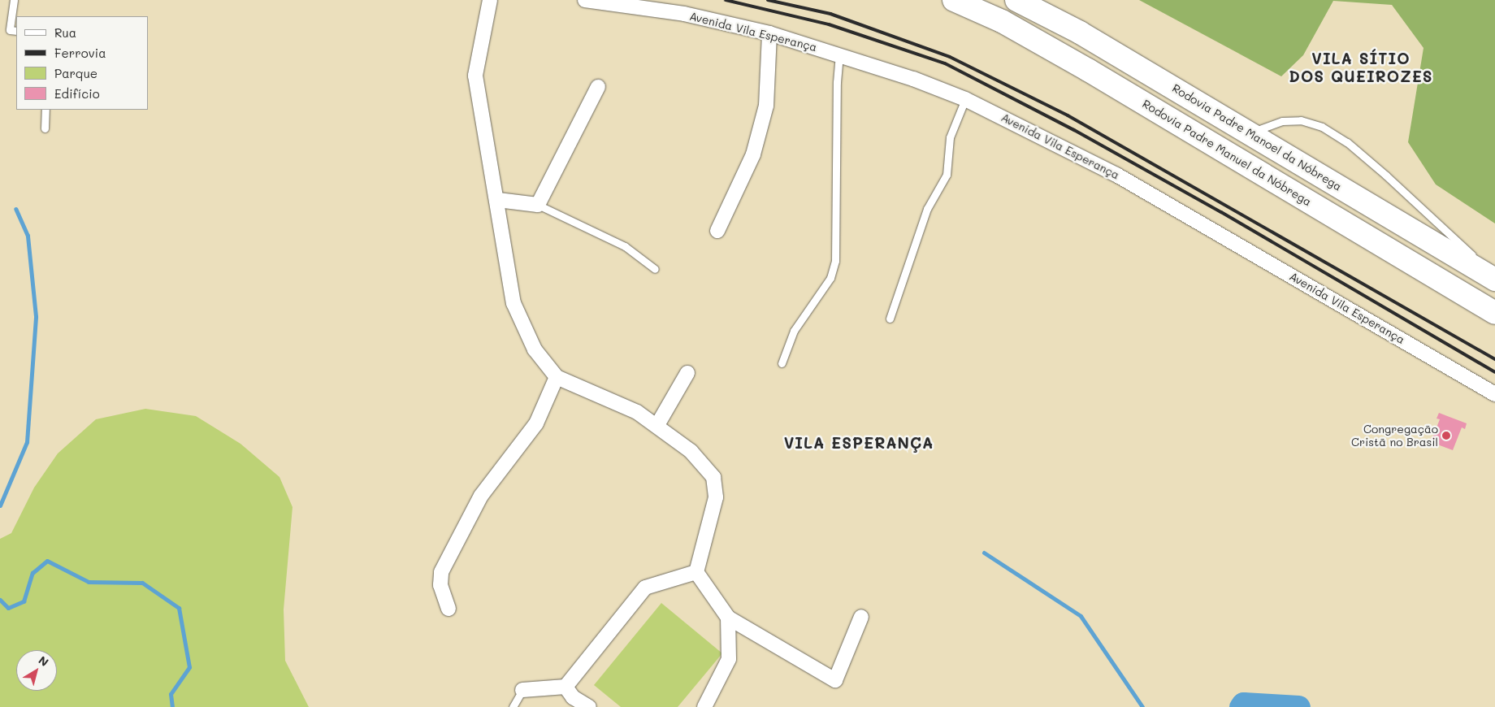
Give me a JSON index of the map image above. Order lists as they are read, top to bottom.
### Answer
{
  "streets": {
    "highway": ["Rodovia Padre Manoel da Nóbrega", "Rodovia Padre Manuel da Nóbrega"],
    "street": ["Avenida Vila Esperança"]
  },
  "districts": ["VILA SÍTIO DOS QUEIROZES", "VILA ESPERANÇA"],
  "places": ["Congregação Cristã no Brasil"],
  "legend": [
    "Rua",
    "Ferrovia",
    "Parque",
    "Edifício"
  ],
  "north": "top right"
}
